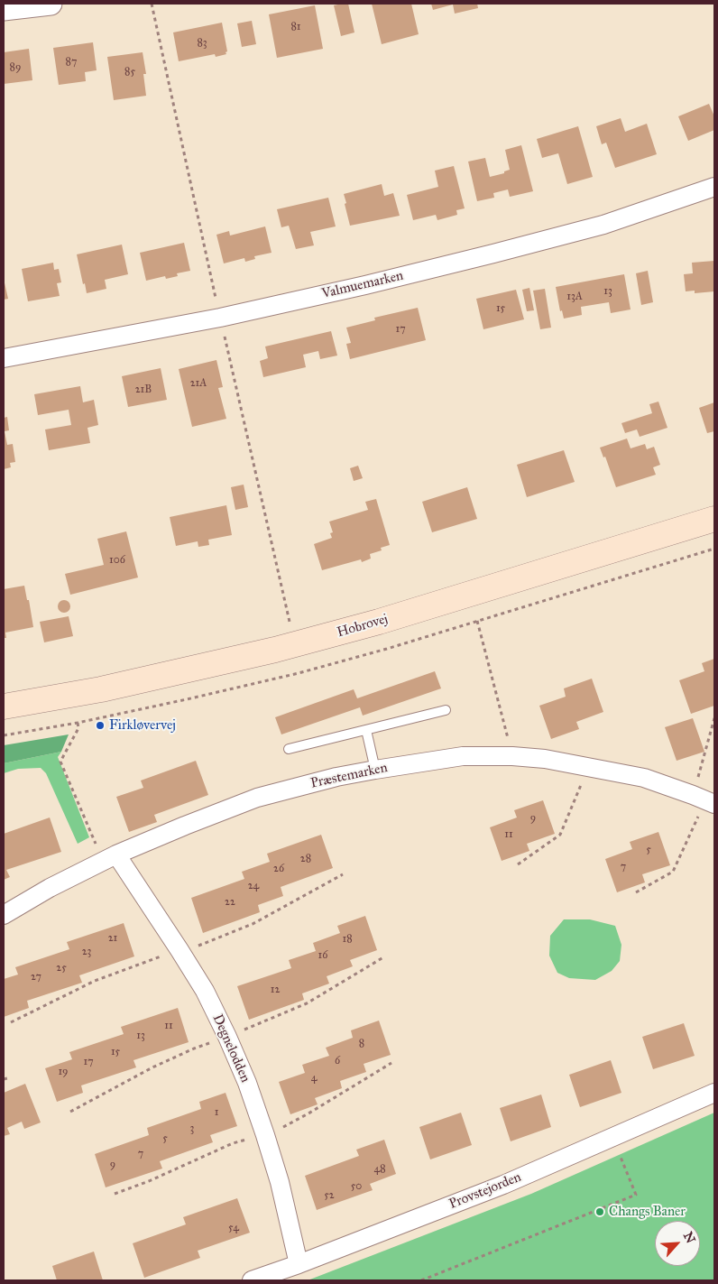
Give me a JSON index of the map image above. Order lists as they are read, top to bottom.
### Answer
{
  "streets": {
    "main road": ["Hobrovej"],
    "street": [
      "Valmuemarken",
      "Præstemarken",
      "Degnelodden",
      "Provstejorden"
    ]
  },
  "crossings": [
    ["Præstemarken", "Degnelodden"],
    ["Degnelodden", "Provstejorden"]
  ],
  "places": ["Firkløvervej", "Changs Baner"],
  "house_numbers": [
    "81",
    "83",
    "87",
    "89",
    "85",
    "13",
    "13A",
    "15",
    "17",
    "21A",
    "21B",
    "106",
    "9",
    "11",
    "5",
    "28",
    "7",
    "26",
    "24",
    "22",
    "21",
    "18",
    "23",
    "16",
    "25",
    "27",
    "12",
    "11",
    "13",
    "8",
    "15",
    "6",
    "17",
    "19",
    "4",
    "1",
    "3",
    "5",
    "7",
    "9",
    "48",
    "50",
    "52",
    "54"
  ],
  "north": "top right"
}
